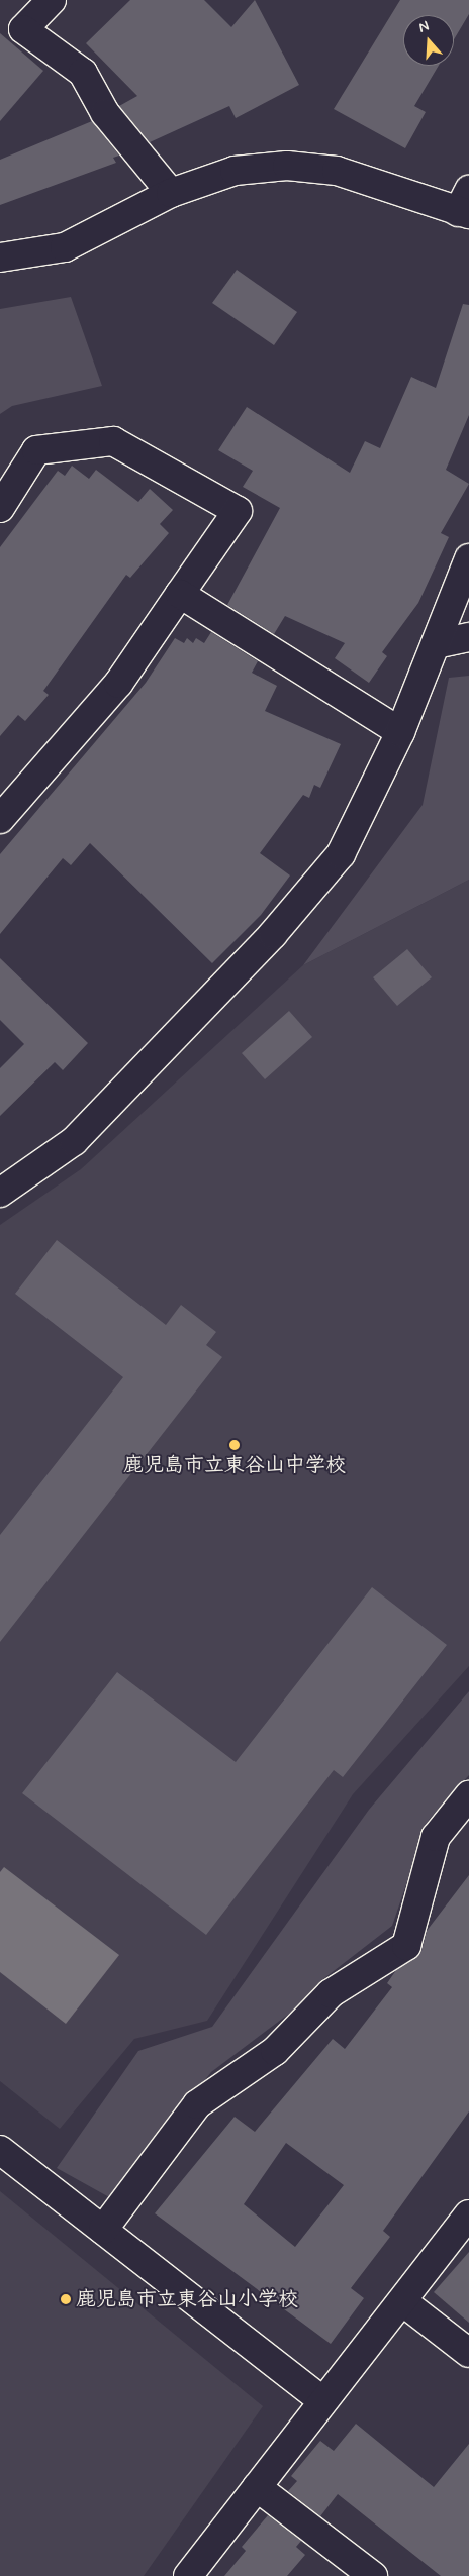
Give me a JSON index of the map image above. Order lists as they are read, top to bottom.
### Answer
{
  "places": ["鹿児島市立東谷山中学校", "鹿児島市立東谷山小学校"],
  "north": "top"
}
